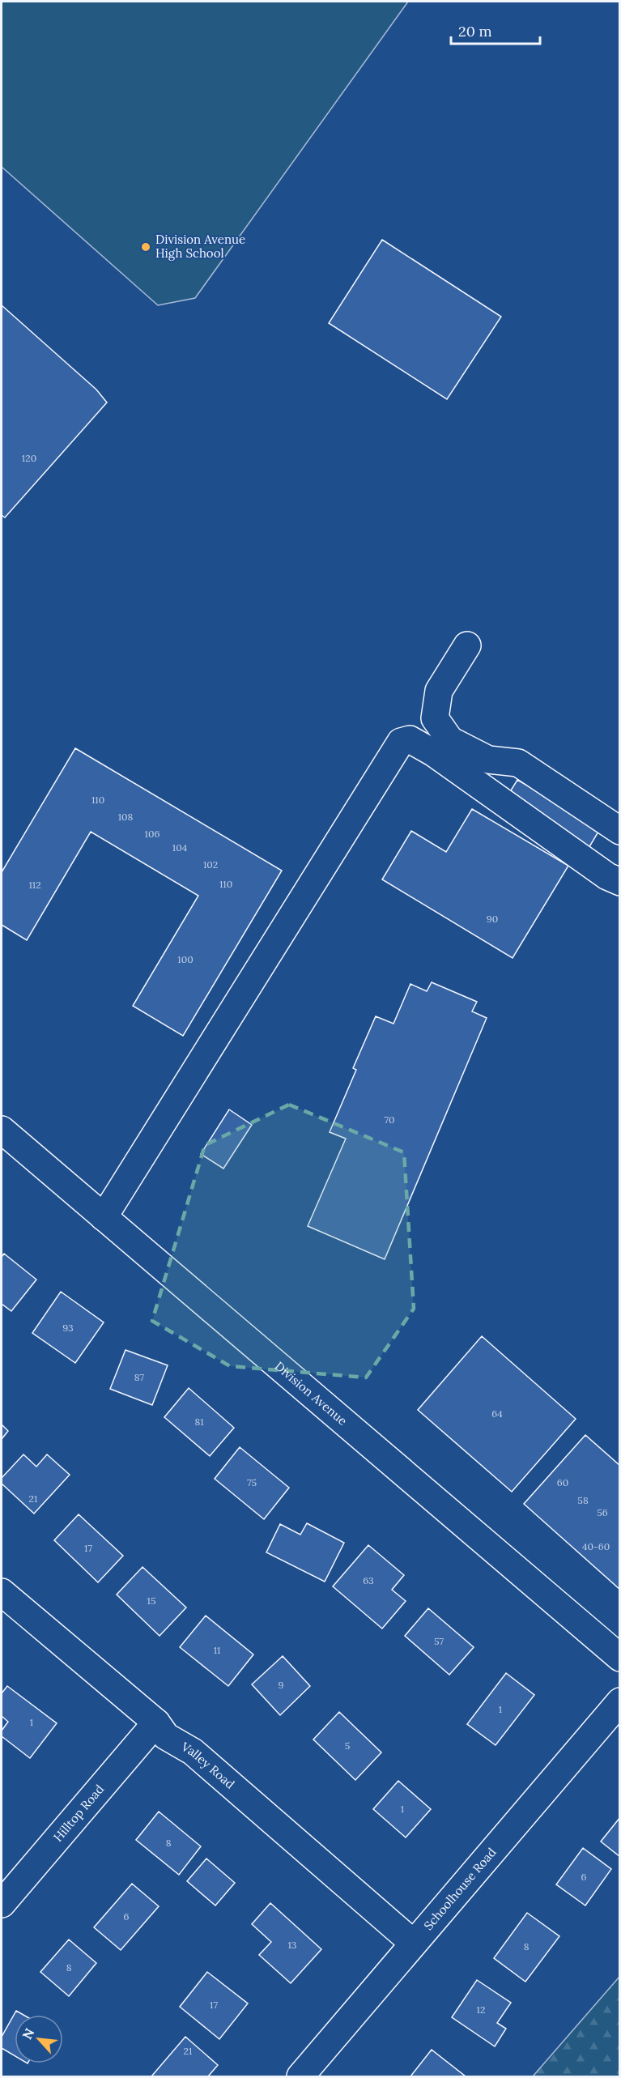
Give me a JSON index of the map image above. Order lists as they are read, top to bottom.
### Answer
{
  "streets": {
    "street": [
      "Division Avenue",
      "Valley Road",
      "Hilltop Road",
      "Schoolhouse Road"
    ]
  },
  "crossings": [
    ["Valley Road", "Hilltop Road"],
    ["Valley Road", "Schoolhouse Road"]
  ],
  "places": ["Division Avenue High School"],
  "house_numbers": [
    "120",
    "110",
    "108",
    "106",
    "104",
    "102",
    "110",
    "112",
    "90",
    "100",
    "70",
    "93",
    "87",
    "64",
    "81",
    "75",
    "60",
    "21",
    "58",
    "56",
    "40-60",
    "17",
    "63",
    "15",
    "57",
    "11",
    "9",
    "1",
    "1",
    "5",
    "1",
    "8",
    "6",
    "6",
    "13",
    "8",
    "8",
    "17",
    "12",
    "21"
  ],
  "scale_bar": "20 m",
  "north": "top left"
}
